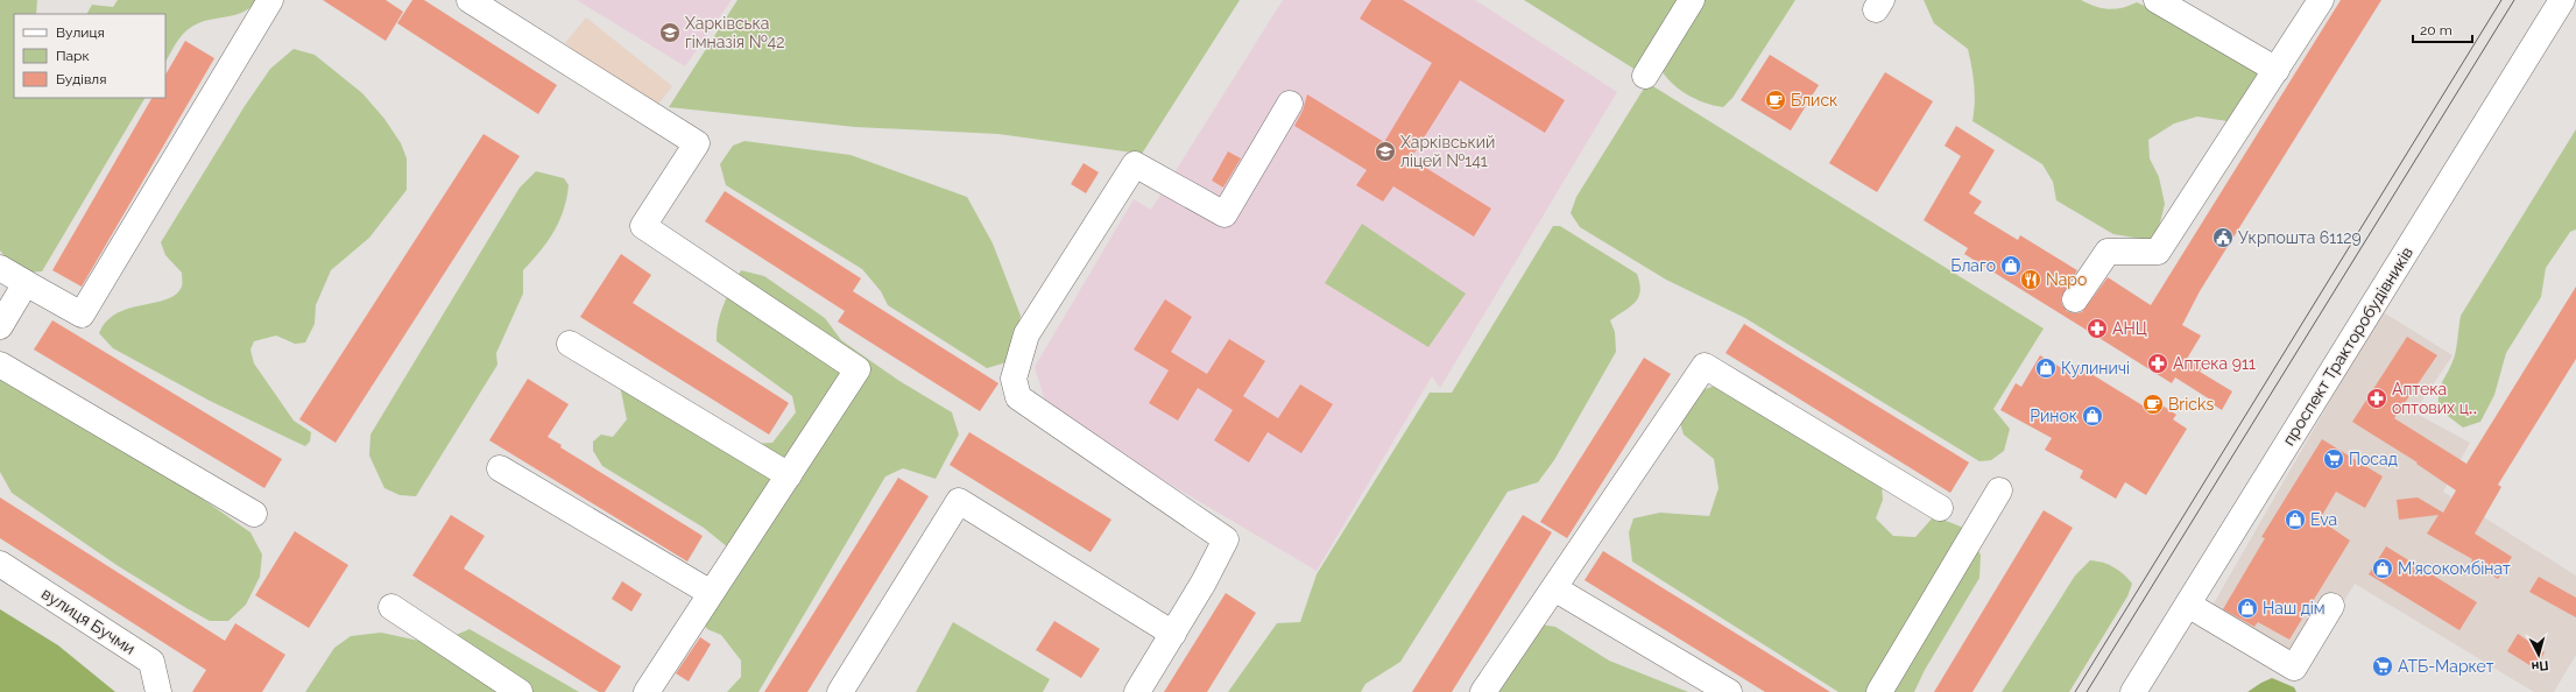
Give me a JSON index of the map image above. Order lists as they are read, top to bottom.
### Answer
{
  "streets": {
    "street": ["проспект Тракторобудівників", "вулиця Бучми"]
  },
  "places": {
    "school or university": ["Харківська гімназія №42", "Харківський ліцей №141"],
    "cafe": ["Блиск", "Bricks"],
    "public building": ["Укрпошта 61129"],
    "shop": [
      "Благо",
      "Кулиничі",
      "Ринок",
      "Eva",
      "М'ясокомбінат",
      "Наш дім"
    ],
    "restaurant": ["Napo"],
    "pharmacy": ["АНЦ", "Аптека 911", "Аптека оптових ц‥"],
    "supermarket": ["Посад", "АТБ-Маркет"]
  },
  "legend": ["Вулиця", "Парк", "Будівля"],
  "scale_bar": "20 m",
  "north": "bottom"
}
